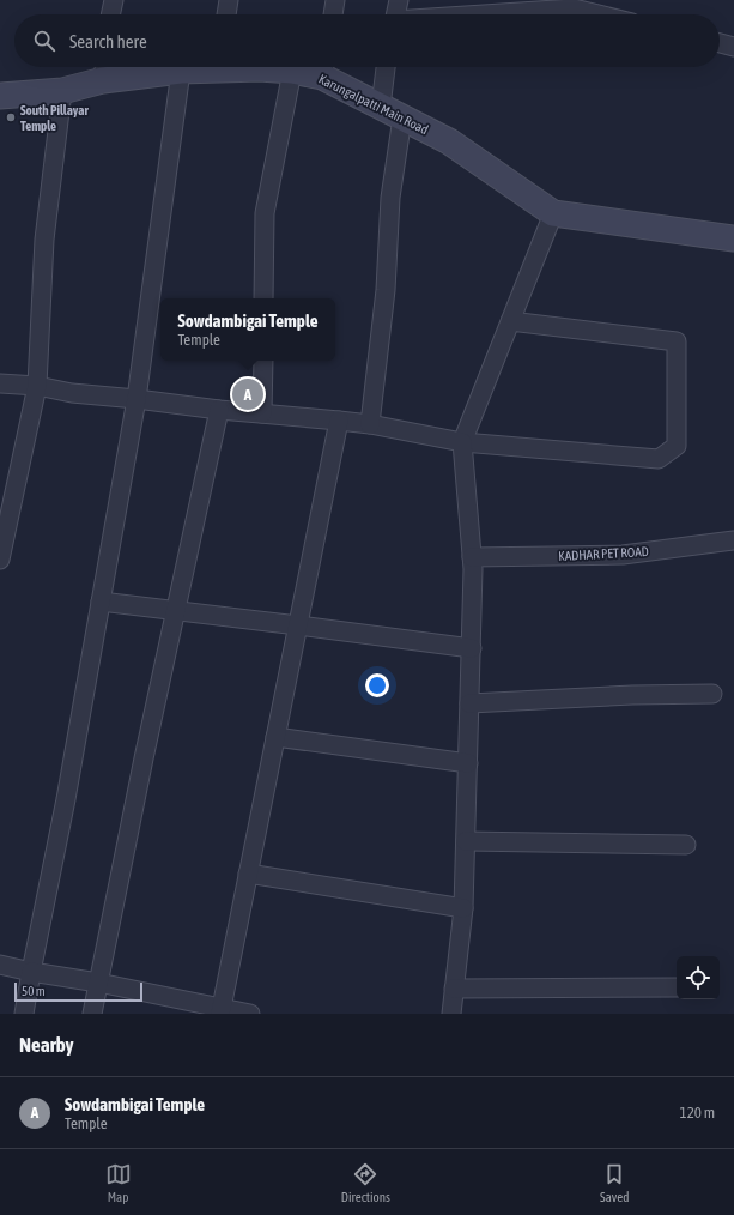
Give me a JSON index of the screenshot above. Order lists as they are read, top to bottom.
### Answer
{
  "streets": {
    "street": ["Karungalpatti Main Road", "KADHAR PET ROAD"]
  },
  "places": ["South Pillayar Temple"],
  "scale_bar": "50 m",
  "page": {
    "search": "Search here",
    "popup": ["Sowdambigai Temple", "Temple"],
    "pins": "A",
    "scale": "50 m",
    "heading": "Nearby",
    "list": [
      {
        "mark": "A",
        "name": "Sowdambigai Temple",
        "note": "Temple",
        "value": "120 m"
      }
    ],
    "nav": ["Map", "Directions", "Saved"]
  }
}
